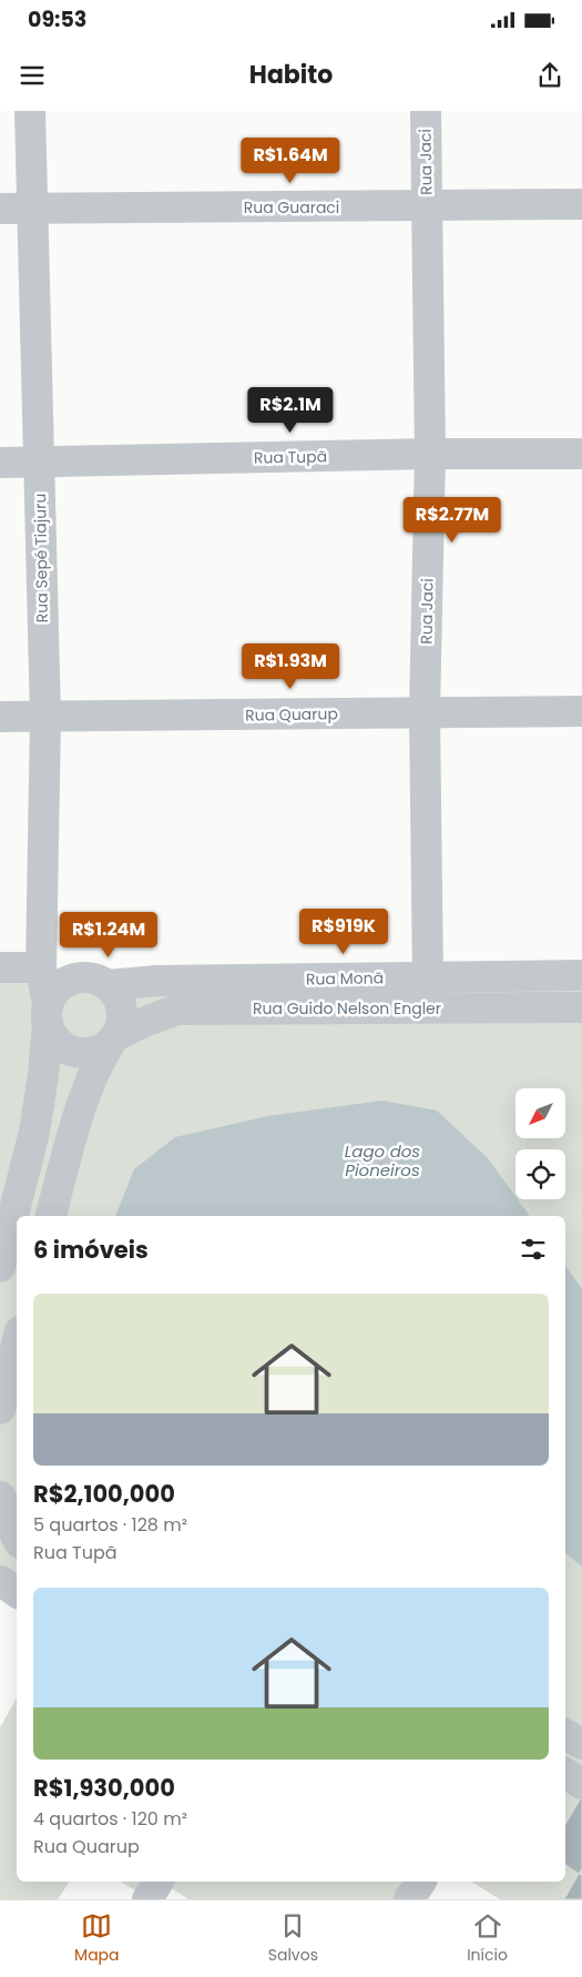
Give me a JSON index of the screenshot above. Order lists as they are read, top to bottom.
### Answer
{
  "streets": {
    "street": [
      "Rua Jaci",
      "Rua Guaraci",
      "Rua Tupã",
      "Rua Sepé Tiajuru",
      "Rua Quarup",
      "Rua Monã",
      "Rua Guido Nelson Engler"
    ]
  },
  "crossings": [
    ["Rua Jaci", "Rua Guaraci"],
    ["Rua Jaci", "Rua Tupã"],
    ["Rua Jaci", "Rua Quarup"],
    ["Rua Jaci", "Rua Monã"],
    ["Rua Guaraci", "Rua Sepé Tiajuru"],
    ["Rua Tupã", "Rua Sepé Tiajuru"],
    ["Rua Sepé Tiajuru", "Rua Quarup"],
    ["Rua Sepé Tiajuru", "Rua Monã"],
    ["Rua Sepé Tiajuru", "Rua Guido Nelson Engler"],
    ["Rua Monã", "Rua Guido Nelson Engler"]
  ],
  "water": ["Lago dos Pioneiros"],
  "north": "bottom left",
  "page": {
    "status": "09:53",
    "header": "Habito",
    "price": [
      "R$1.64M",
      "R$2.1M",
      "R$2.77M",
      "R$1.93M",
      "R$919K",
      "R$1.24M"
    ],
    "heading": "6 imóveis",
    "list": [
      {
        "name": "R$2,100,000",
        "note": "5 quartos · 128 m² · Rua Tupã"
      },
      {
        "name": "R$1,930,000",
        "note": "4 quartos · 120 m² · Rua Quarup"
      }
    ],
    "tabs": ["Mapa", "Salvos", "Início"]
  }
}
